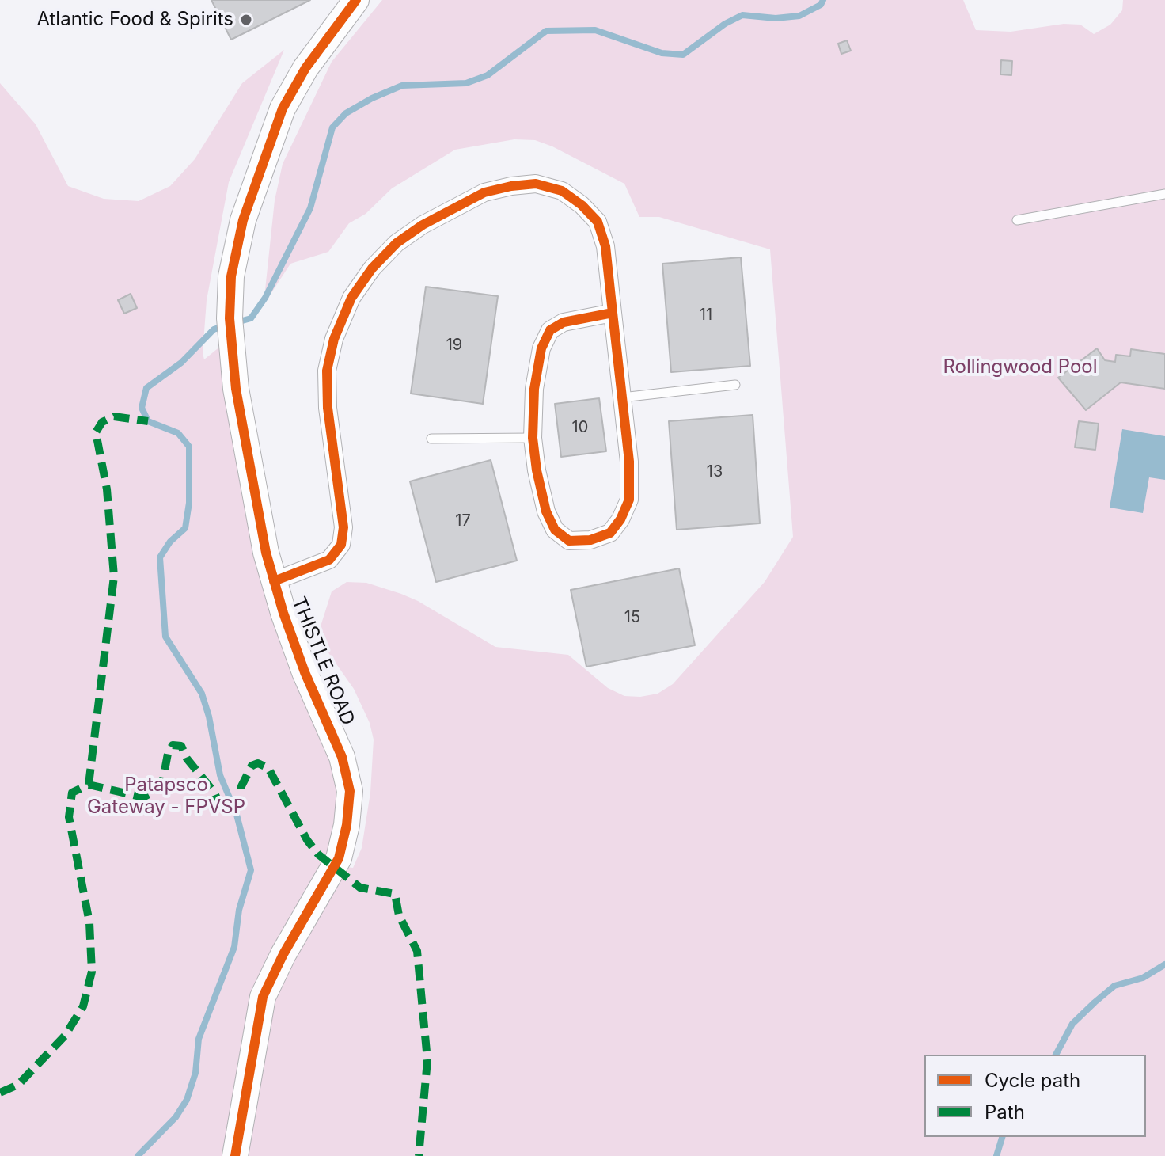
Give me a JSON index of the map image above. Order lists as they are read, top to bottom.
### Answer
{
  "streets": {
    "street": ["THISTLE ROAD"]
  },
  "parks": ["Rollingwood Pool", "Patapsco Gateway - FPVSP"],
  "places": ["Atlantic Food & Spirits"],
  "house_numbers": [
    "11",
    "19",
    "10",
    "13",
    "17",
    "15"
  ],
  "legend": ["Cycle path", "Path"]
}
